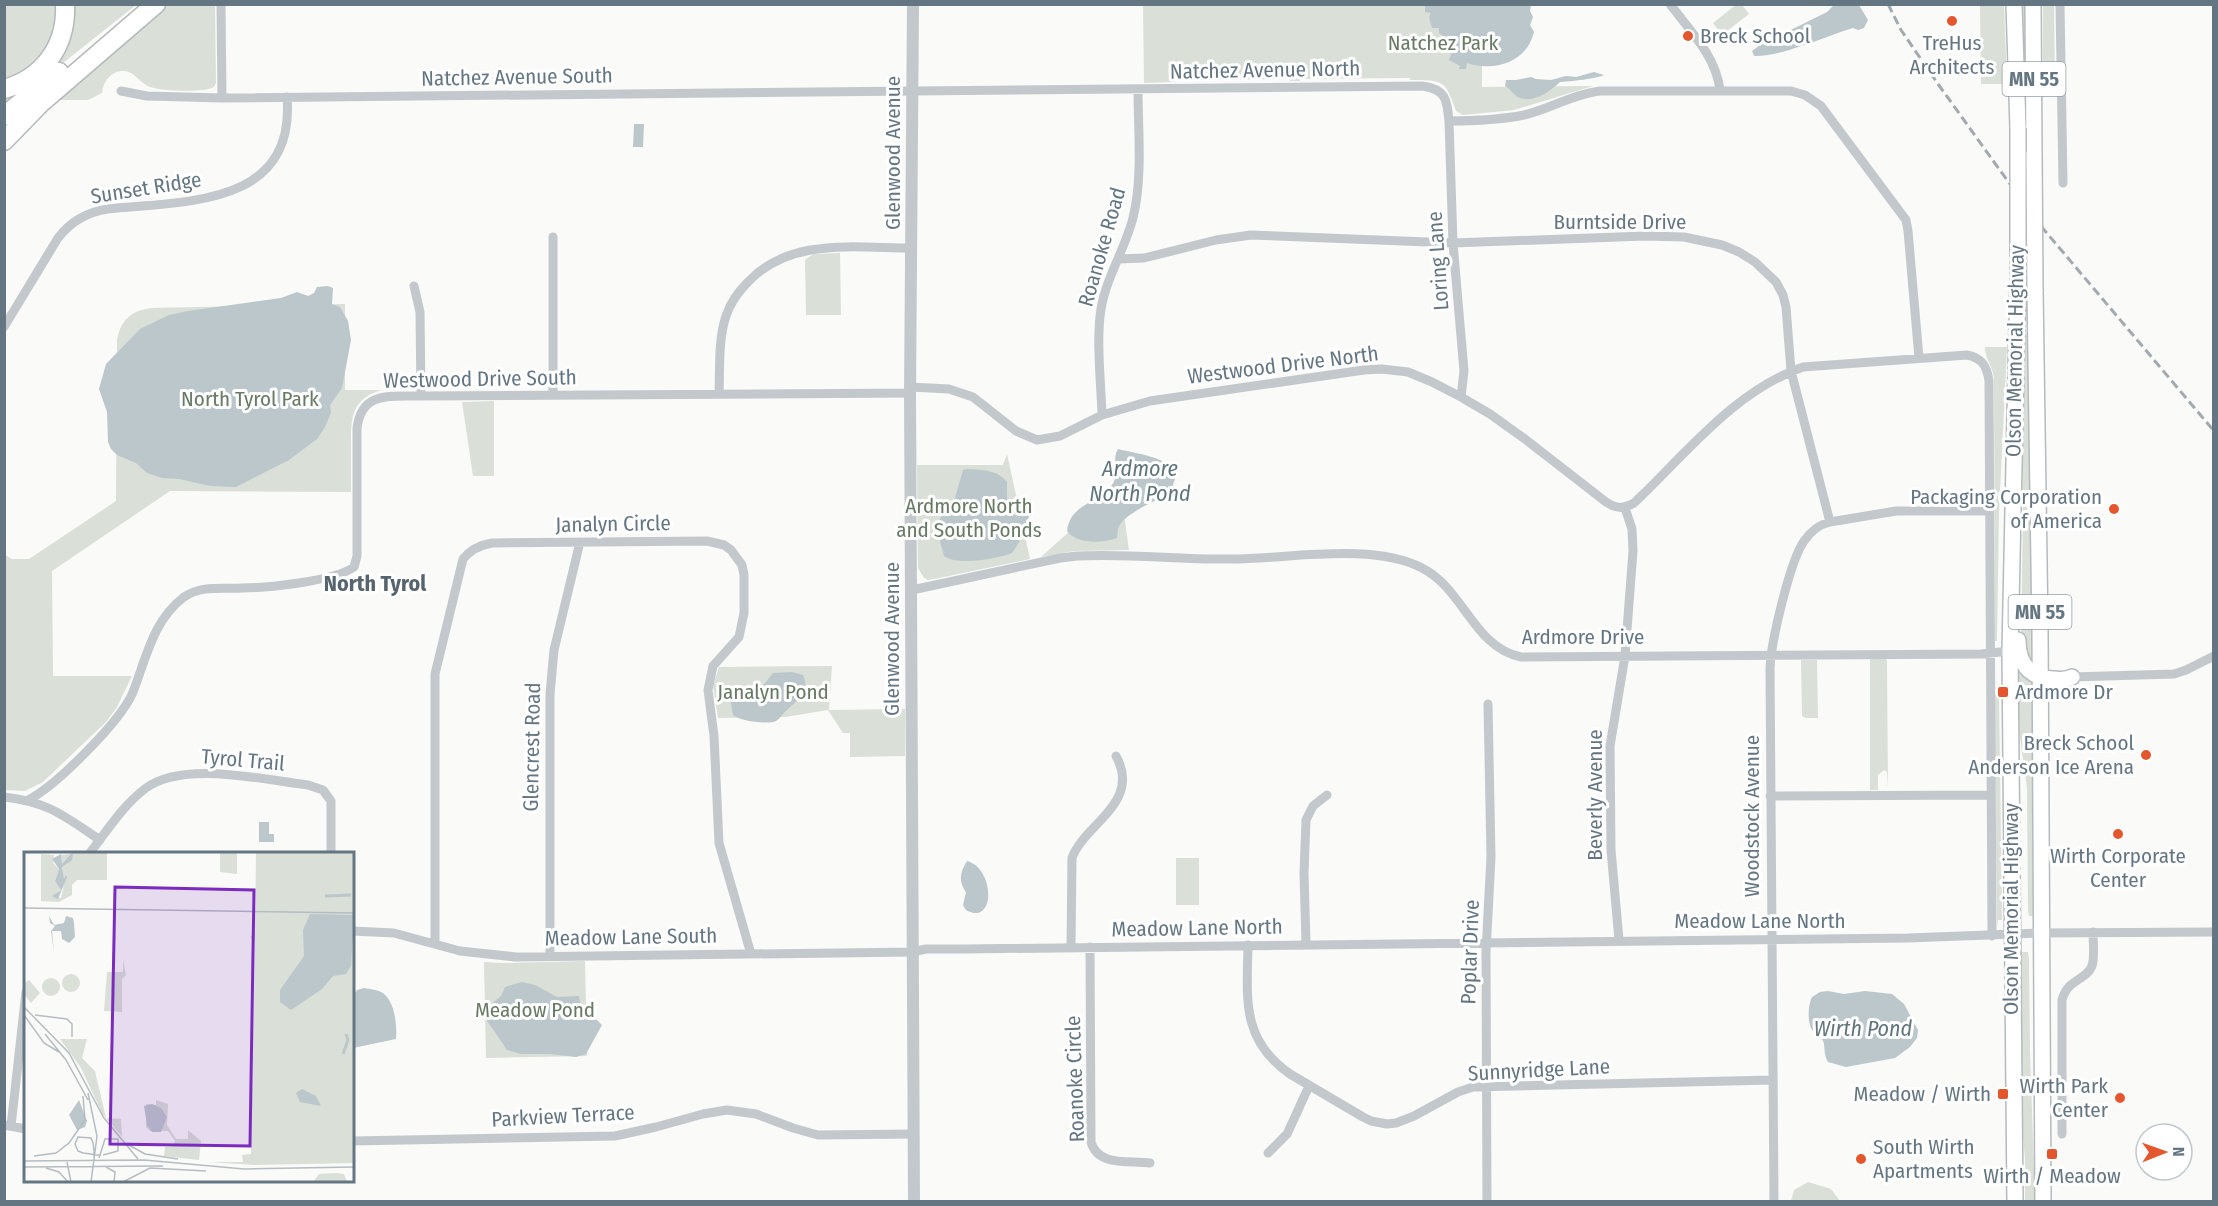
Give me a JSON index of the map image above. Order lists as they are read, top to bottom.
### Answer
{
  "streets": {
    "main road": ["MN 55", "Olson Memorial Highway"],
    "street": [
      "Natchez Avenue North",
      "Natchez Avenue South",
      "Glenwood Avenue",
      "Sunset Ridge",
      "Burntside Drive",
      "Roanoke Road",
      "Loring Lane",
      "Westwood Drive North",
      "Westwood Drive South",
      "Janalyn Circle",
      "Ardmore Drive",
      "Glencrest Road",
      "Tyrol Trail",
      "Beverly Avenue",
      "Woodstock Avenue",
      "Meadow Lane North",
      "Meadow Lane South",
      "Poplar Drive",
      "Sunnyridge Lane",
      "Roanoke Circle",
      "Parkview Terrace"
    ]
  },
  "crossings": [
    ["Natchez Avenue North", "Natchez Avenue South"],
    ["Natchez Avenue North", "Glenwood Avenue"],
    ["Natchez Avenue North", "Roanoke Road"],
    ["Natchez Avenue North", "Loring Lane"],
    ["Natchez Avenue South", "Glenwood Avenue"],
    ["Natchez Avenue South", "Sunset Ridge"],
    ["Glenwood Avenue", "Westwood Drive North"],
    ["Glenwood Avenue", "Westwood Drive South"],
    ["Glenwood Avenue", "Ardmore Drive"],
    ["Glenwood Avenue", "Meadow Lane South"],
    ["Glenwood Avenue", "Parkview Terrace"],
    ["Burntside Drive", "Roanoke Road"],
    ["Burntside Drive", "Loring Lane"],
    ["Burntside Drive", "Woodstock Avenue"],
    ["Roanoke Road", "Westwood Drive North"],
    ["Loring Lane", "Westwood Drive North"],
    ["Olson Memorial Highway", "Ardmore Drive"],
    ["Olson Memorial Highway", "Meadow Lane North"],
    ["Westwood Drive North", "Westwood Drive South"],
    ["Westwood Drive North", "Beverly Avenue"],
    ["Janalyn Circle", "Glencrest Road"],
    ["Janalyn Circle", "Meadow Lane South"],
    ["Ardmore Drive", "Beverly Avenue"],
    ["Ardmore Drive", "Woodstock Avenue"],
    ["Glencrest Road", "Meadow Lane South"],
    ["Beverly Avenue", "Meadow Lane North"],
    ["Woodstock Avenue", "Meadow Lane North"],
    ["Woodstock Avenue", "Sunnyridge Lane"],
    ["Meadow Lane North", "Poplar Drive"],
    ["Meadow Lane North", "Sunnyridge Lane"],
    ["Meadow Lane North", "Roanoke Circle"],
    ["Poplar Drive", "Sunnyridge Lane"]
  ],
  "districts": ["North Tyrol"],
  "water": ["Ardmore North Pond", "Wirth Pond"],
  "parks": [
    "Natchez Park",
    "North Tyrol Park",
    "Ardmore North and South Ponds",
    "Janalyn Pond",
    "Meadow Pond"
  ],
  "places": {
    "other": [
      "TreHus Architects",
      "Breck School",
      "Packaging Corporation of America",
      "Breck School Anderson Ice Arena",
      "Wirth Corporate Center",
      "Wirth Park Center",
      "South Wirth Apartments"
    ],
    "transit": ["Ardmore Dr", "Meadow / Wirth", "Wirth / Meadow"]
  },
  "north": "right"
}
